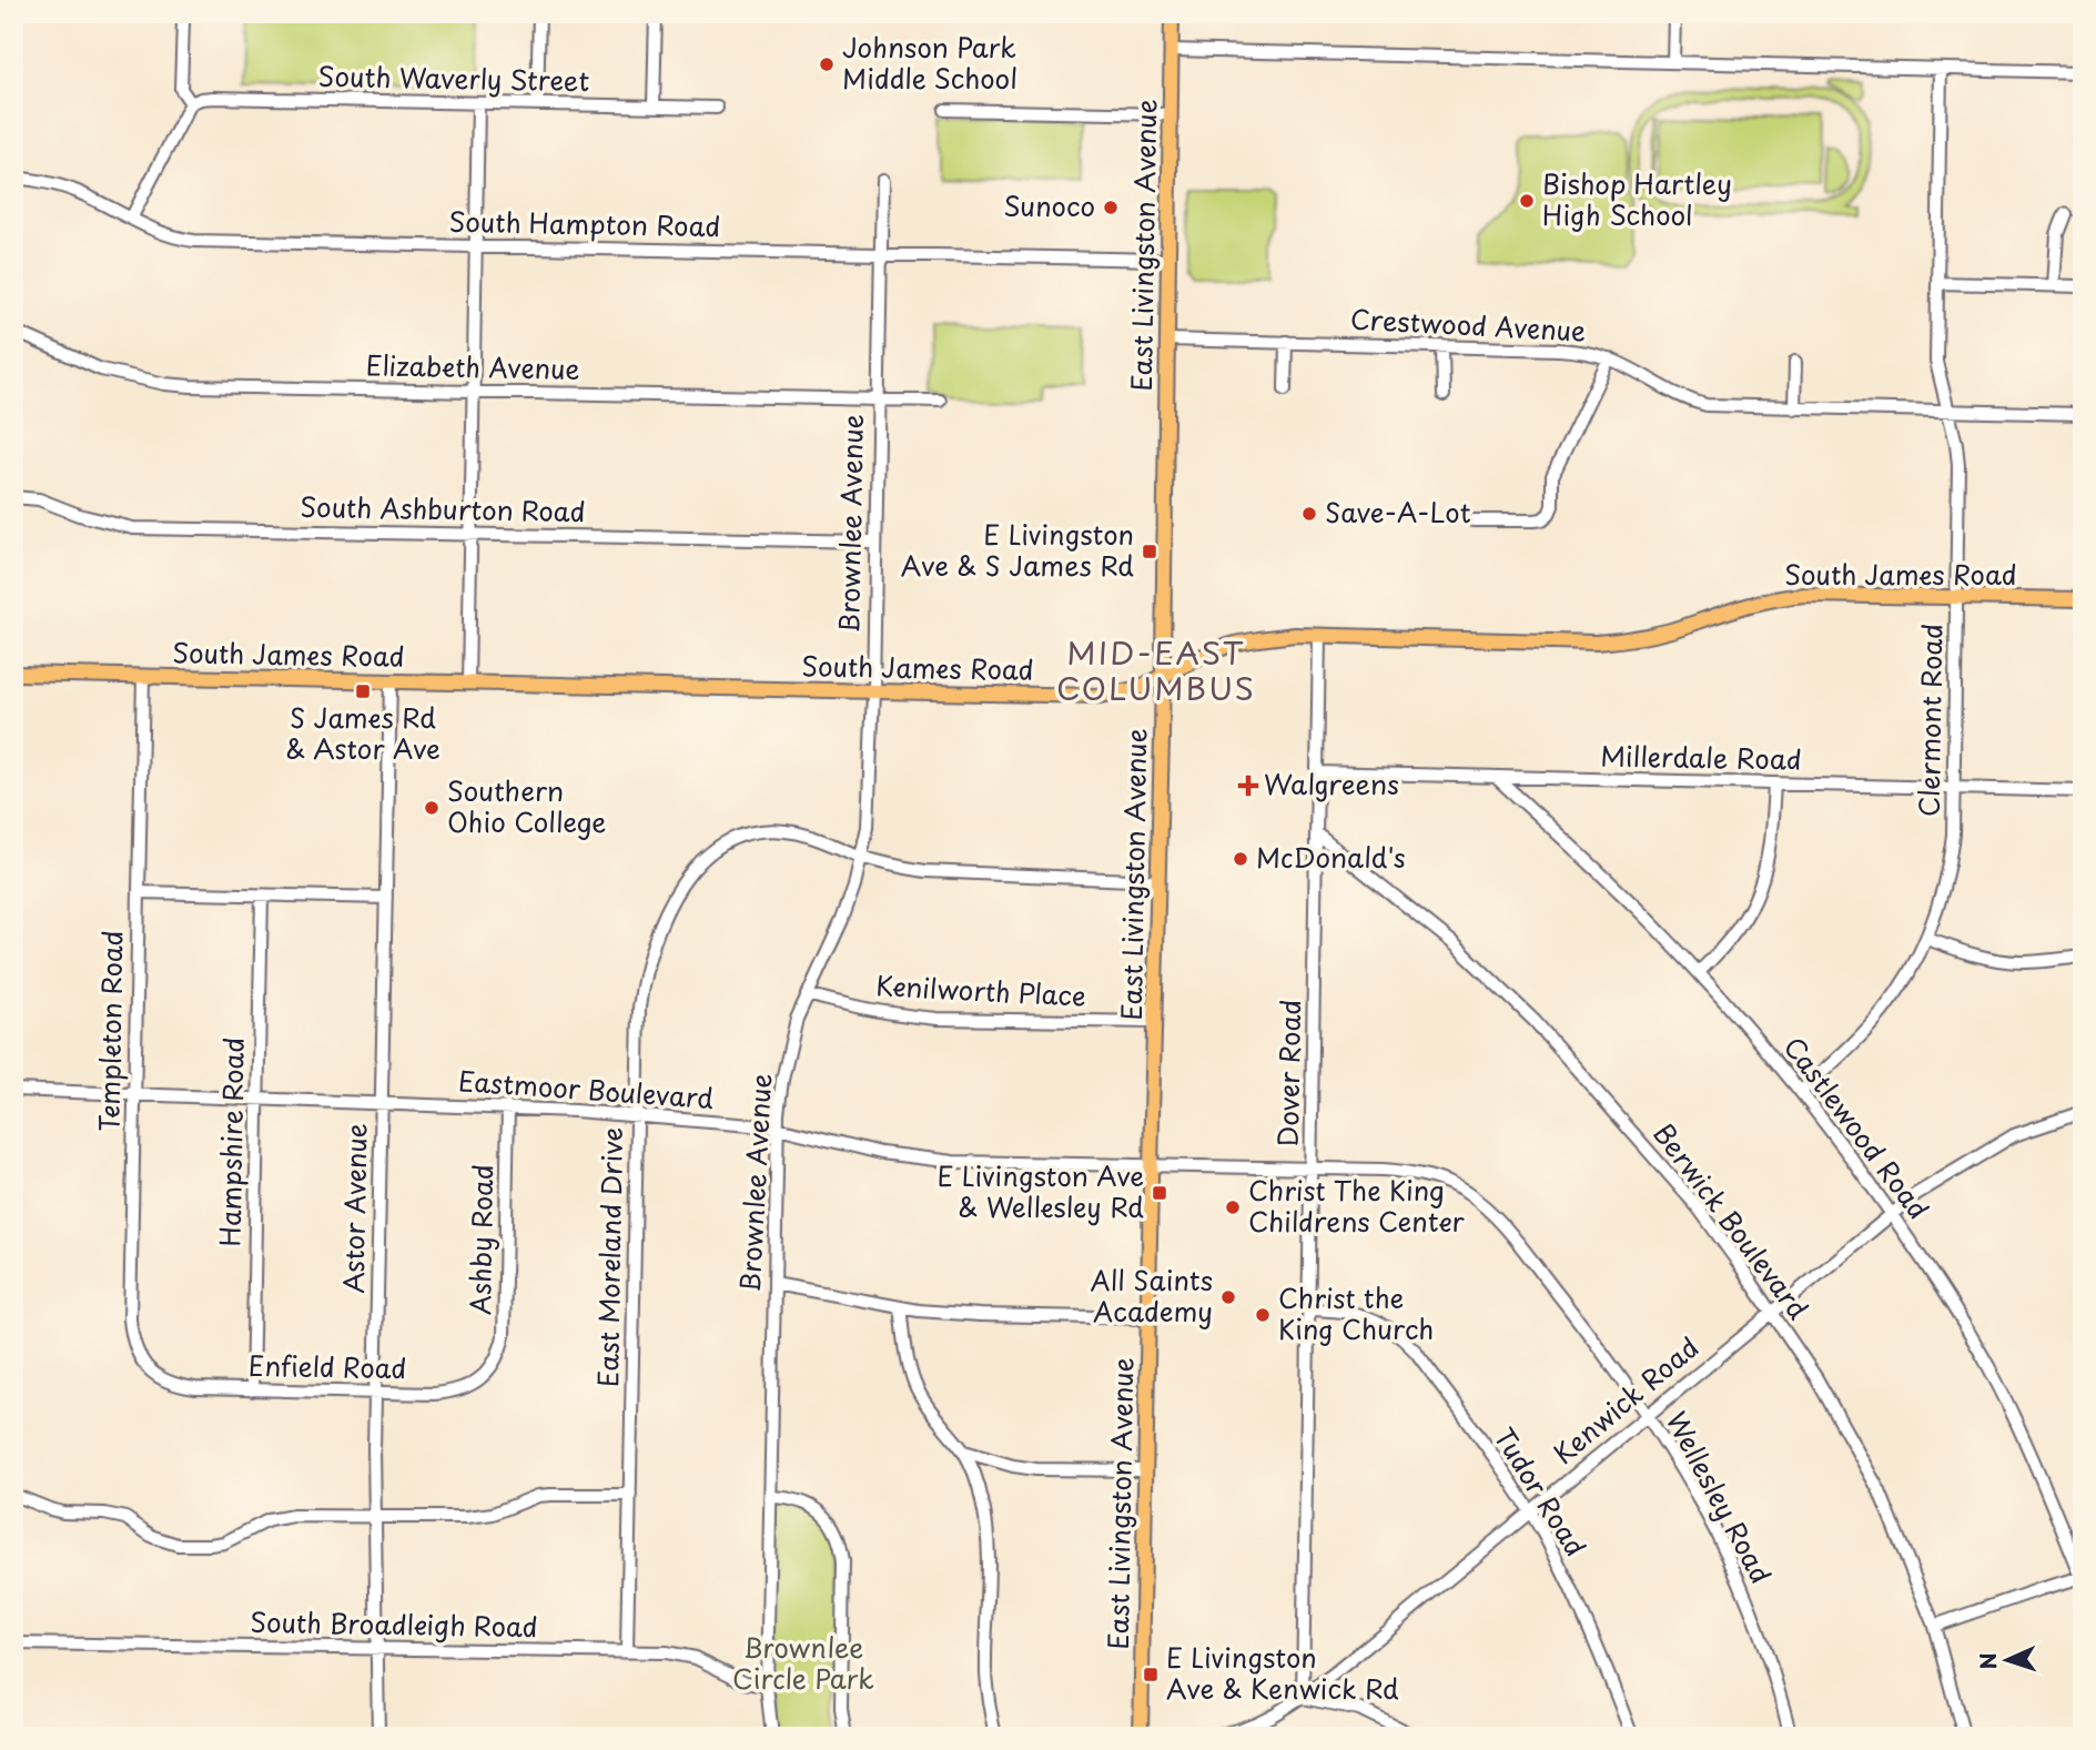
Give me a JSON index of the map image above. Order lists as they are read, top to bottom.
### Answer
{
  "streets": {
    "main road": ["East Livingston Avenue", "South James Road"],
    "street": [
      "South Waverly Street",
      "South Hampton Road",
      "Crestwood Avenue",
      "Elizabeth Avenue",
      "South Ashburton Road",
      "Brownlee Avenue",
      "Clermont Road",
      "Millerdale Road",
      "Kenilworth Place",
      "Templeton Road",
      "Dover Road",
      "Eastmoor Boulevard",
      "Castlewood Road",
      "Hampshire Road",
      "Astor Avenue",
      "Berwick Boulevard",
      "Ashby Road",
      "East Moreland Drive",
      "Enfield Road",
      "Kenwick Road",
      "Tudor Road",
      "Wellesley Road",
      "South Broadleigh Road"
    ]
  },
  "crossings": [
    ["South Hampton Road", "East Livingston Avenue"],
    ["South Hampton Road", "Brownlee Avenue"],
    ["East Livingston Avenue", "Crestwood Avenue"],
    ["East Livingston Avenue", "South James Road"],
    ["East Livingston Avenue", "Kenilworth Place"],
    ["East Livingston Avenue", "Eastmoor Boulevard"],
    ["East Livingston Avenue", "East Moreland Drive"],
    ["East Livingston Avenue", "Wellesley Road"],
    ["Crestwood Avenue", "Clermont Road"],
    ["Elizabeth Avenue", "Brownlee Avenue"],
    ["South Ashburton Road", "Brownlee Avenue"],
    ["Brownlee Avenue", "South James Road"],
    ["Brownlee Avenue", "Kenilworth Place"],
    ["Brownlee Avenue", "Eastmoor Boulevard"],
    ["Brownlee Avenue", "East Moreland Drive"],
    ["Brownlee Avenue", "South Broadleigh Road"],
    ["South James Road", "Clermont Road"],
    ["South James Road", "Templeton Road"],
    ["South James Road", "Dover Road"],
    ["South James Road", "Astor Avenue"],
    ["Clermont Road", "Millerdale Road"],
    ["Clermont Road", "Castlewood Road"],
    ["Millerdale Road", "Dover Road"],
    ["Millerdale Road", "Castlewood Road"],
    ["Templeton Road", "Eastmoor Boulevard"],
    ["Templeton Road", "Enfield Road"],
    ["Dover Road", "Berwick Boulevard"],
    ["Dover Road", "Kenwick Road"],
    ["Dover Road", "Tudor Road"],
    ["Dover Road", "Wellesley Road"],
    ["Eastmoor Boulevard", "Hampshire Road"],
    ["Eastmoor Boulevard", "Astor Avenue"],
    ["Eastmoor Boulevard", "Ashby Road"],
    ["Eastmoor Boulevard", "East Moreland Drive"],
    ["Eastmoor Boulevard", "Wellesley Road"],
    ["Castlewood Road", "Kenwick Road"],
    ["Hampshire Road", "Enfield Road"],
    ["Astor Avenue", "Enfield Road"],
    ["Astor Avenue", "South Broadleigh Road"],
    ["Berwick Boulevard", "Kenwick Road"],
    ["Ashby Road", "Enfield Road"],
    ["East Moreland Drive", "South Broadleigh Road"],
    ["Kenwick Road", "Tudor Road"],
    ["Kenwick Road", "Wellesley Road"]
  ],
  "districts": ["MID-EAST COLUMBUS"],
  "parks": ["Brownlee Circle Park"],
  "places": {
    "other": [
      "Johnson Park Middle School",
      "Bishop Hartley High School",
      "Sunoco",
      "Save-A-Lot",
      "Southern Ohio College",
      "McDonald's",
      "Christ The King Childrens Center",
      "All Saints Academy",
      "Christ the King Church"
    ],
    "transit": [
      "E Livingston Ave & S James Rd",
      "S James Rd & Astor Ave",
      "E Livingston Ave & Wellesley Rd",
      "E Livingston Ave & Kenwick Rd"
    ],
    "health": ["Walgreens"]
  },
  "north": "left"
}
